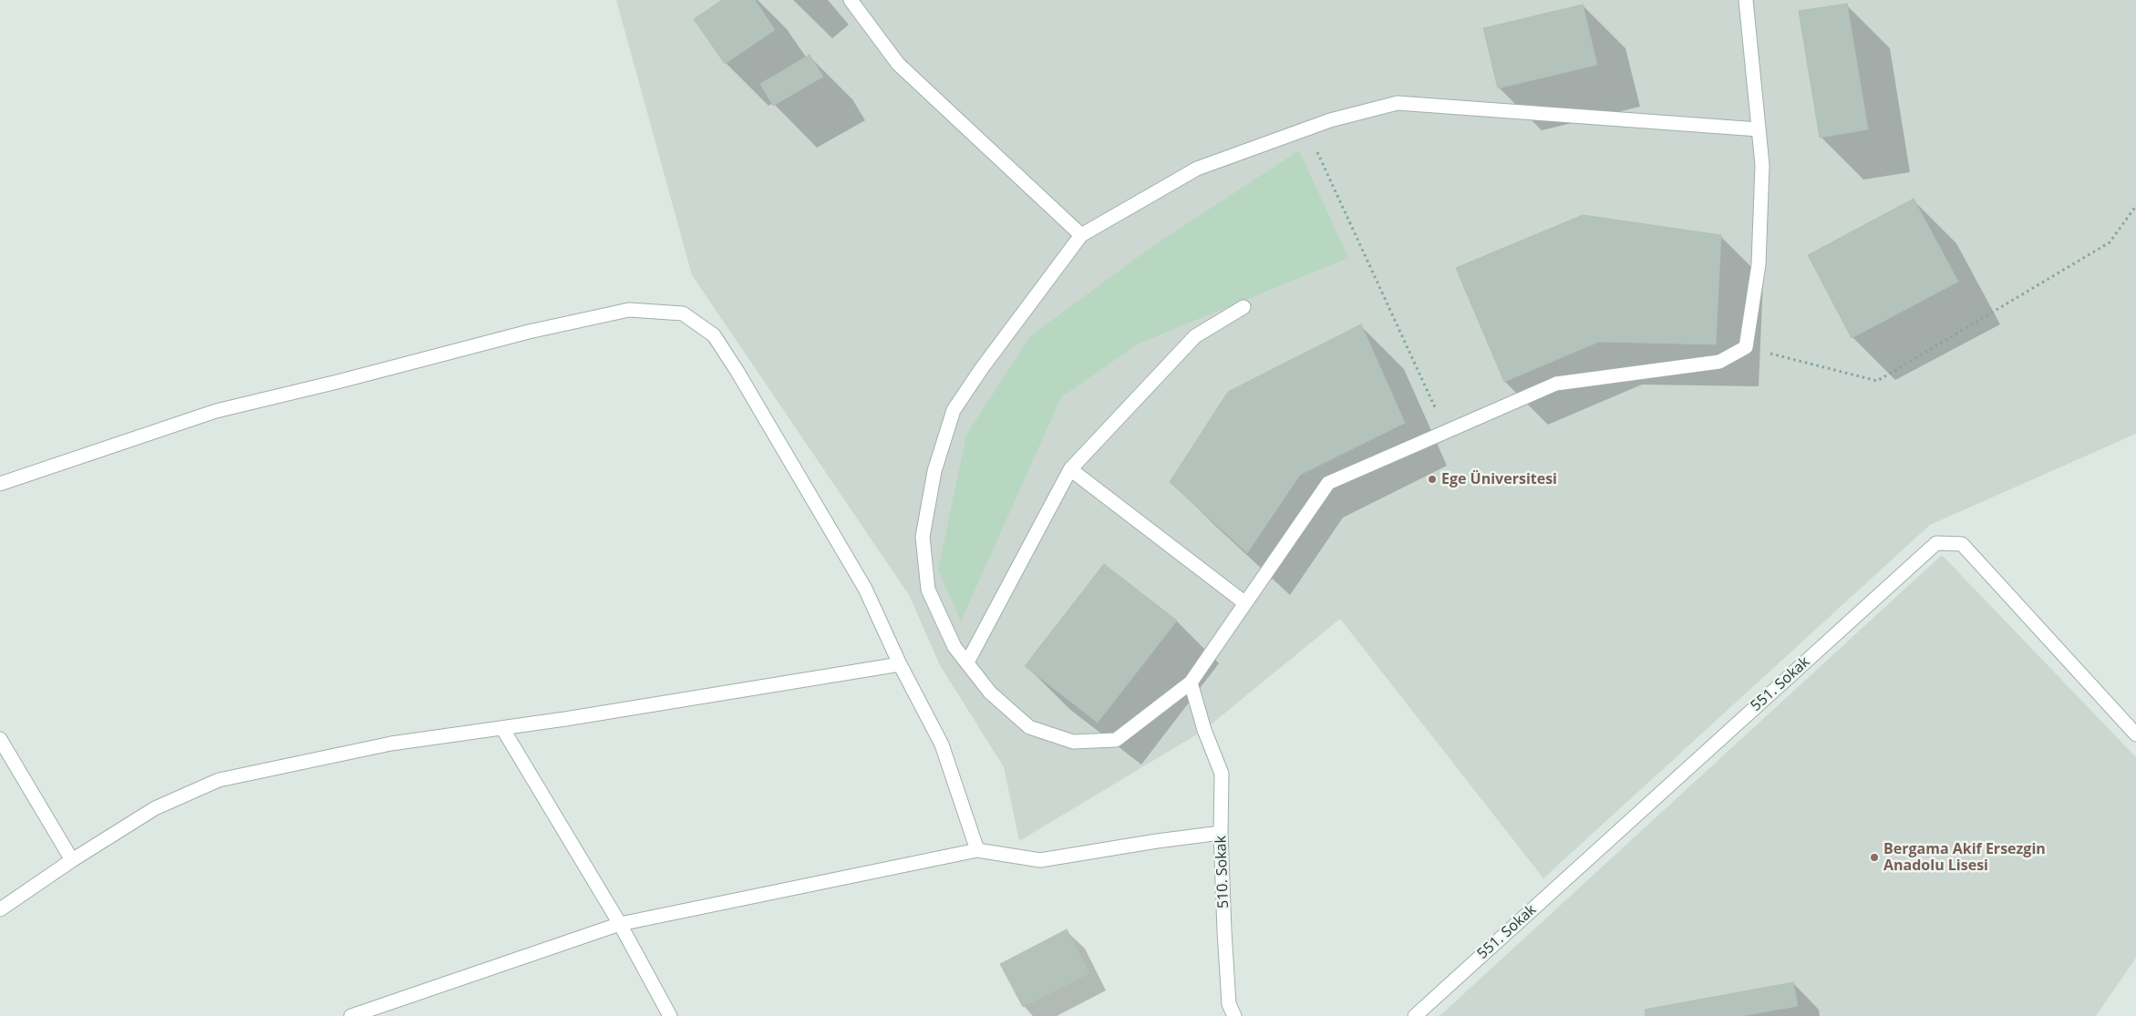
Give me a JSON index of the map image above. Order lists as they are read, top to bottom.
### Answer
{
  "streets": {
    "street": ["551. Sokak", "510. Sokak"]
  },
  "places": ["Ege Üniversitesi", "Bergama Akif Ersezgin Anadolu Lisesi"]
}
